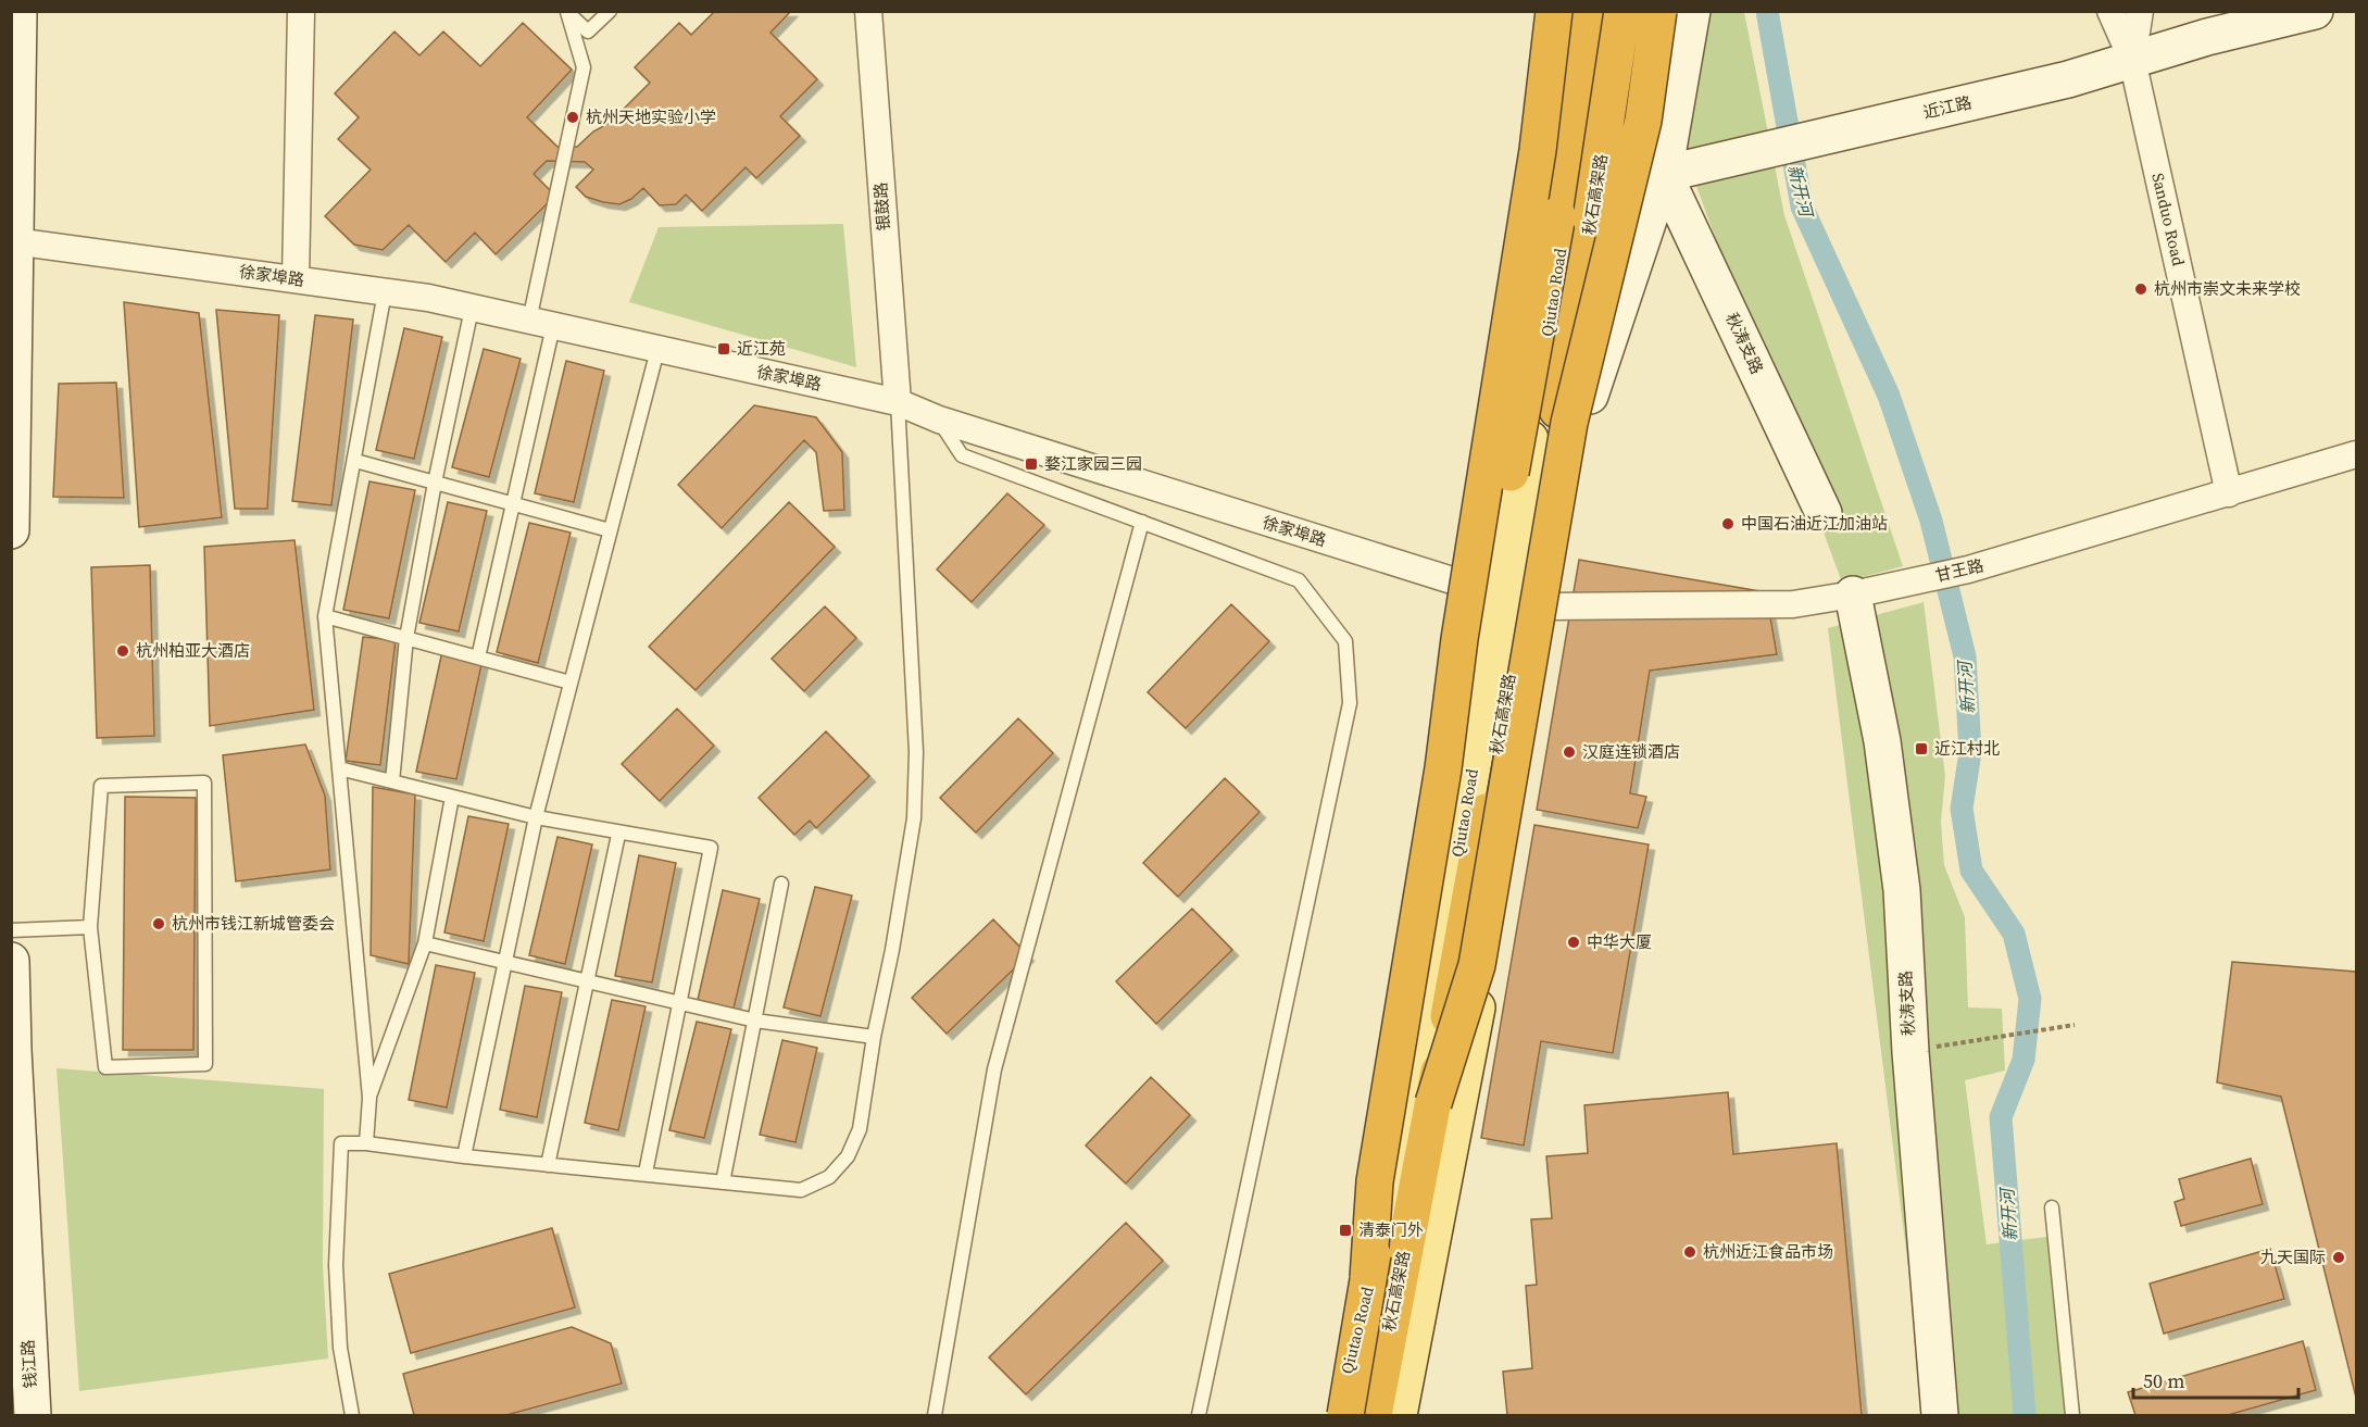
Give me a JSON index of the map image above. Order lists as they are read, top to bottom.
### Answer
{
  "streets": {
    "highway": ["秋石高架路"],
    "main road": ["Qiutao Road"],
    "street": [
      "近江路",
      "银鼓路",
      "Sanduo Road",
      "徐家埠路",
      "秋涛支路",
      "甘王路",
      "钱江路"
    ]
  },
  "crossings": [
    ["近江路", "Sanduo Road"],
    ["近江路", "Qiutao Road"],
    ["近江路", "秋涛支路"],
    ["银鼓路", "徐家埠路"],
    ["Sanduo Road", "甘王路"],
    ["徐家埠路", "Qiutao Road"],
    ["秋涛支路", "甘王路"]
  ],
  "water": ["新开河"],
  "places": {
    "other": [
      "杭州天地实验小学",
      "杭州市崇文未来学校",
      "中国石油近江加油站",
      "杭州柏亚大酒店",
      "汉庭连锁酒店",
      "杭州市钱江新城管委会",
      "中华大厦",
      "杭州近江食品市场",
      "九天国际"
    ],
    "transit": [
      "近江苑",
      "婺江家园三园",
      "近江村北",
      "清泰门外"
    ]
  },
  "scale_bar": "50 m"
}
